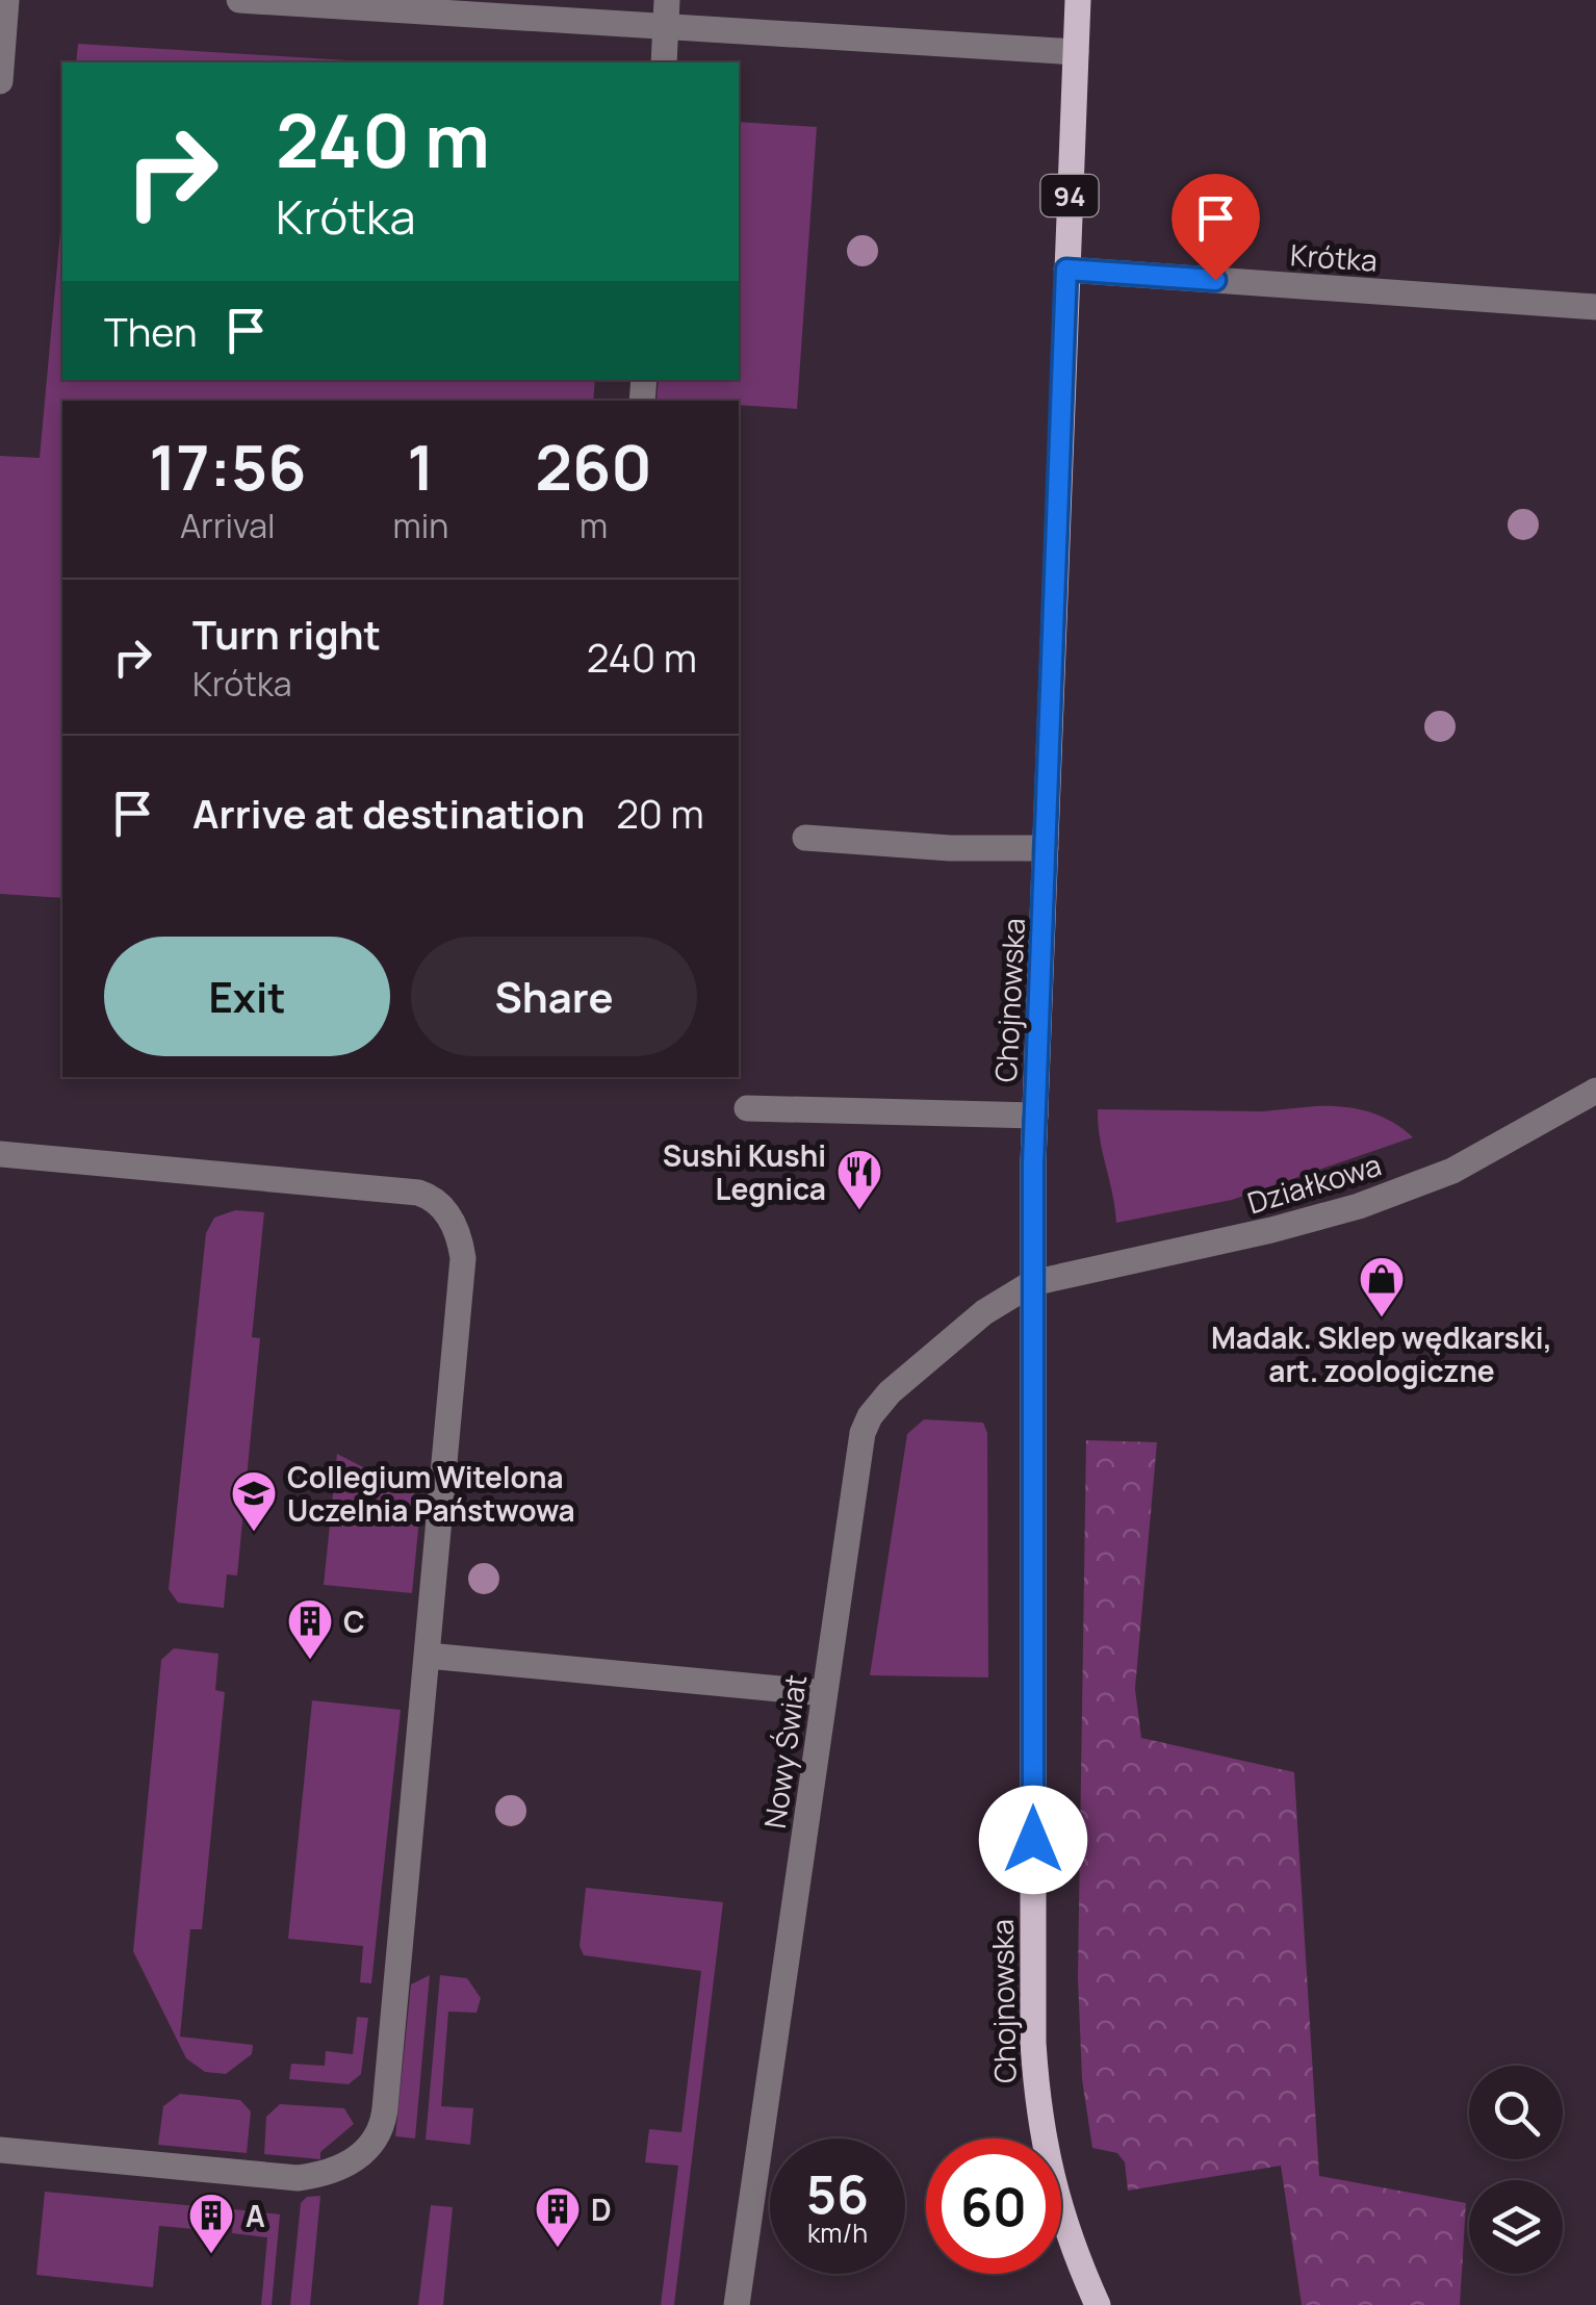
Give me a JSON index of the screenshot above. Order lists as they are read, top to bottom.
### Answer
{
  "streets": {
    "main road": ["94", "Chojnowska"],
    "street": ["Krótka", "Działkowa", "Nowy Świat"]
  },
  "crossings": [
    ["Krótka", "Chojnowska"],
    ["Chojnowska", "Działkowa"],
    ["Chojnowska", "Nowy Świat"],
    ["Działkowa", "Nowy Świat"]
  ],
  "places": {
    "restaurant": ["Sushi Kushi Legnica"],
    "shop": ["Madak. Sklep wędkarski, art. zoologiczne"],
    "school or university": ["Collegium Witelona Uczelnia Państwowa"],
    "building": ["C", "D", "A"]
  },
  "page": {
    "turn": ["240 m", "Krótka"],
    "then": "Then",
    "eta": [
      "17:56",
      "Arrival",
      "1",
      "min",
      "260",
      "m"
    ],
    "list": [
      {
        "name": "Turn right",
        "note": "Krótka",
        "value": "240 m"
      },
      {
        "name": "Arrive at destination",
        "value": "20 m"
      }
    ],
    "buttons": ["Exit", "Share"],
    "speed": "56 km/h",
    "limit": "60"
  }
}
